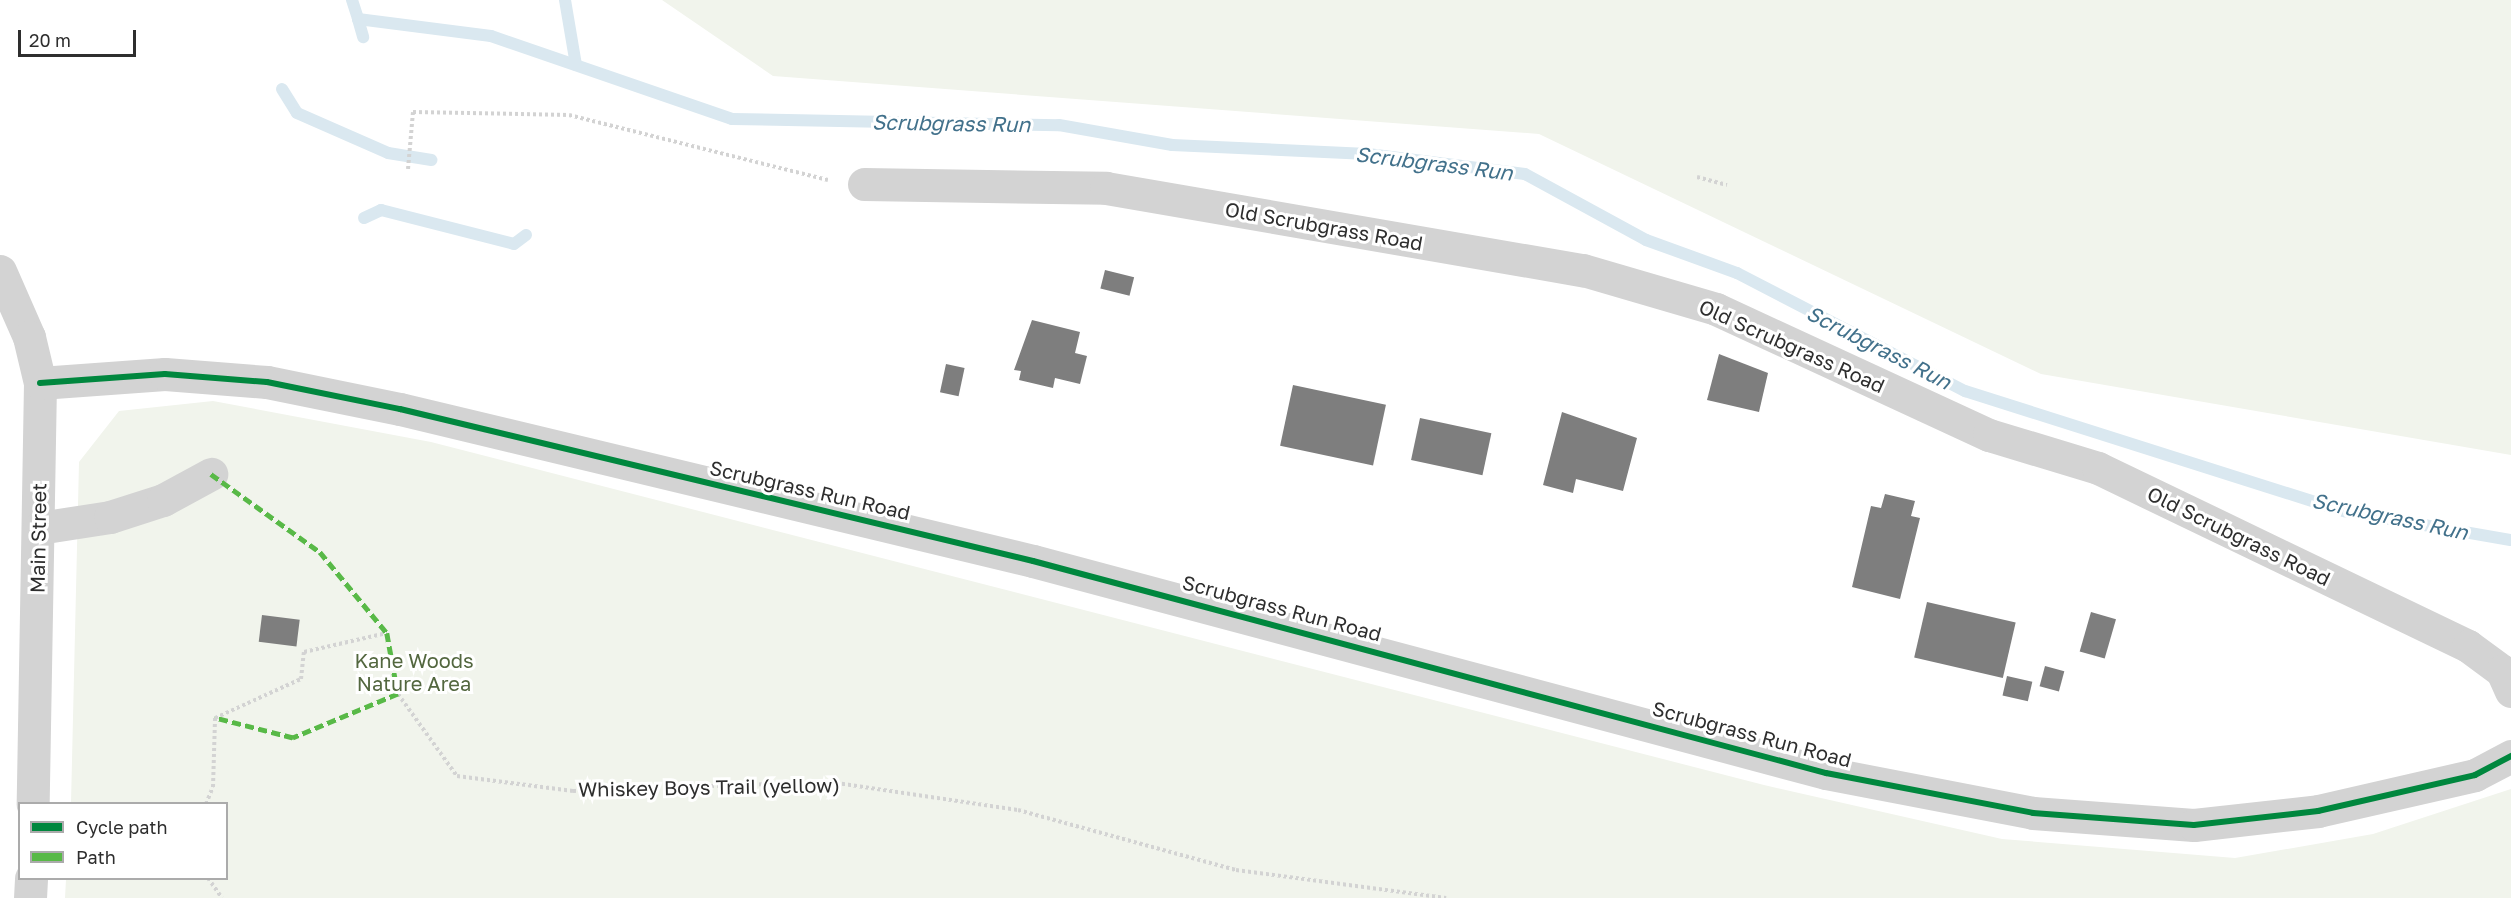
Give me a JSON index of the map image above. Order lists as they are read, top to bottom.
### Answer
{
  "streets": {
    "street": ["Old Scrubgrass Road", "Scrubgrass Run Road", "Main Street"],
    "path": ["Whiskey Boys Trail (yellow)"]
  },
  "crossings": [
    ["Scrubgrass Run Road", "Main Street"]
  ],
  "water": ["Scrubgrass Run"],
  "parks": ["Kane Woods Nature Area"],
  "legend": ["Cycle path", "Path"],
  "scale_bar": "20 m"
}
